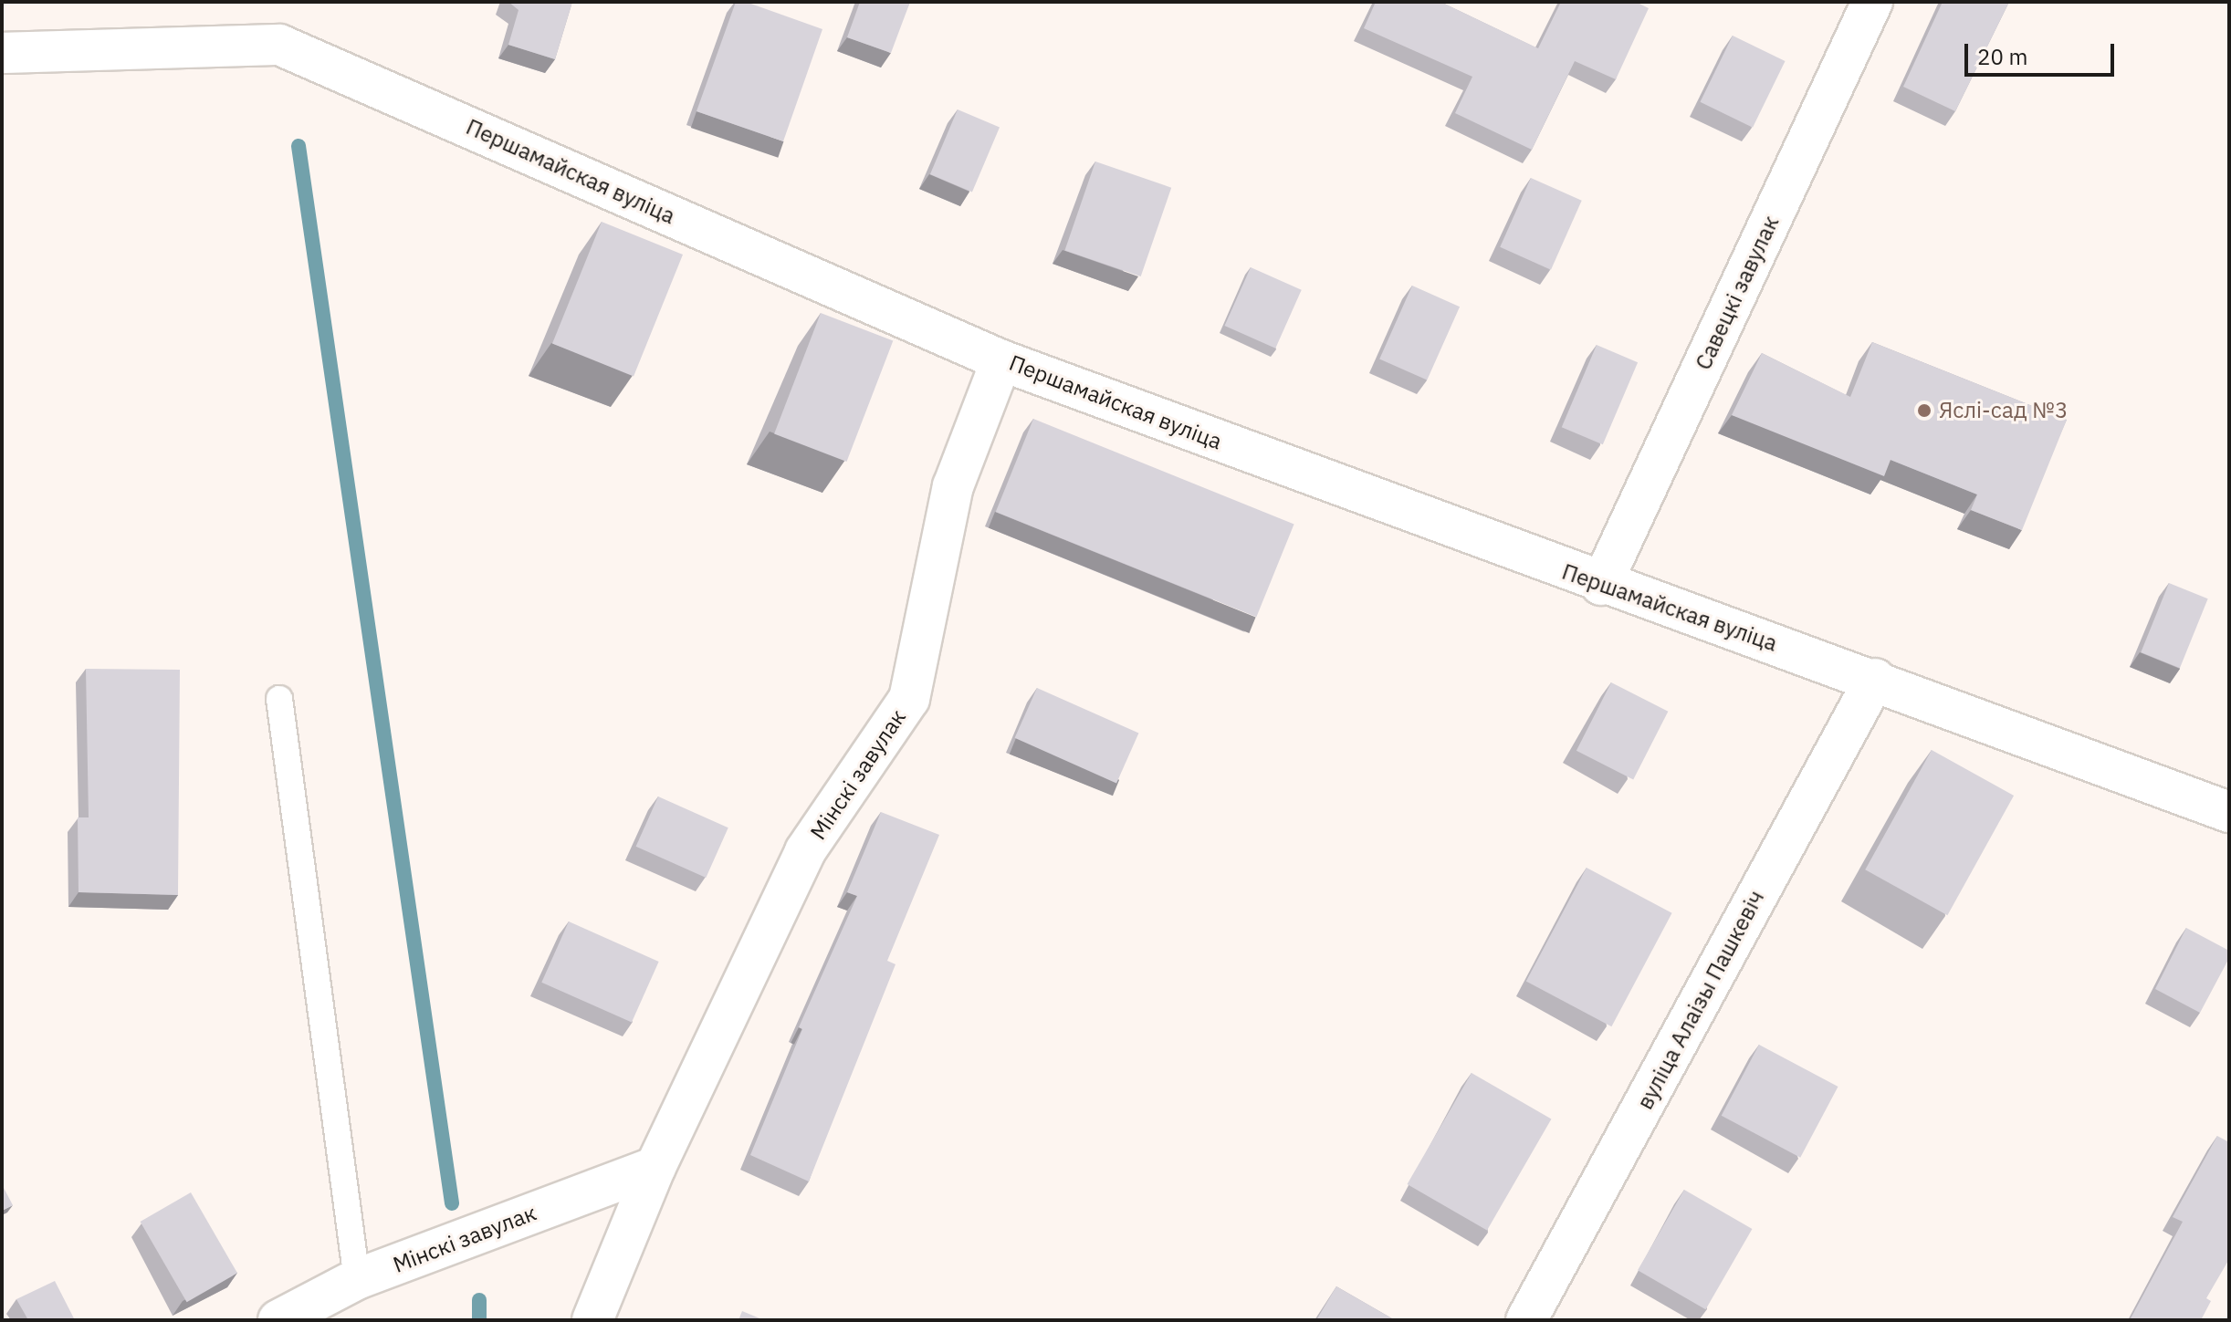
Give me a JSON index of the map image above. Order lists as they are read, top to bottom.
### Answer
{
  "streets": {
    "street": [
      "Першамайская вуліца",
      "Савецкі завулак",
      "Мінскі завулак",
      "вуліца Алаізы Пашкевіч"
    ]
  },
  "crossings": [
    ["Першамайская вуліца", "Савецкі завулак"],
    ["Першамайская вуліца", "Мінскі завулак"],
    ["Першамайская вуліца", "вуліца Алаізы Пашкевіч"]
  ],
  "places": ["Яслі-сад №3"],
  "scale_bar": "20 m"
}
